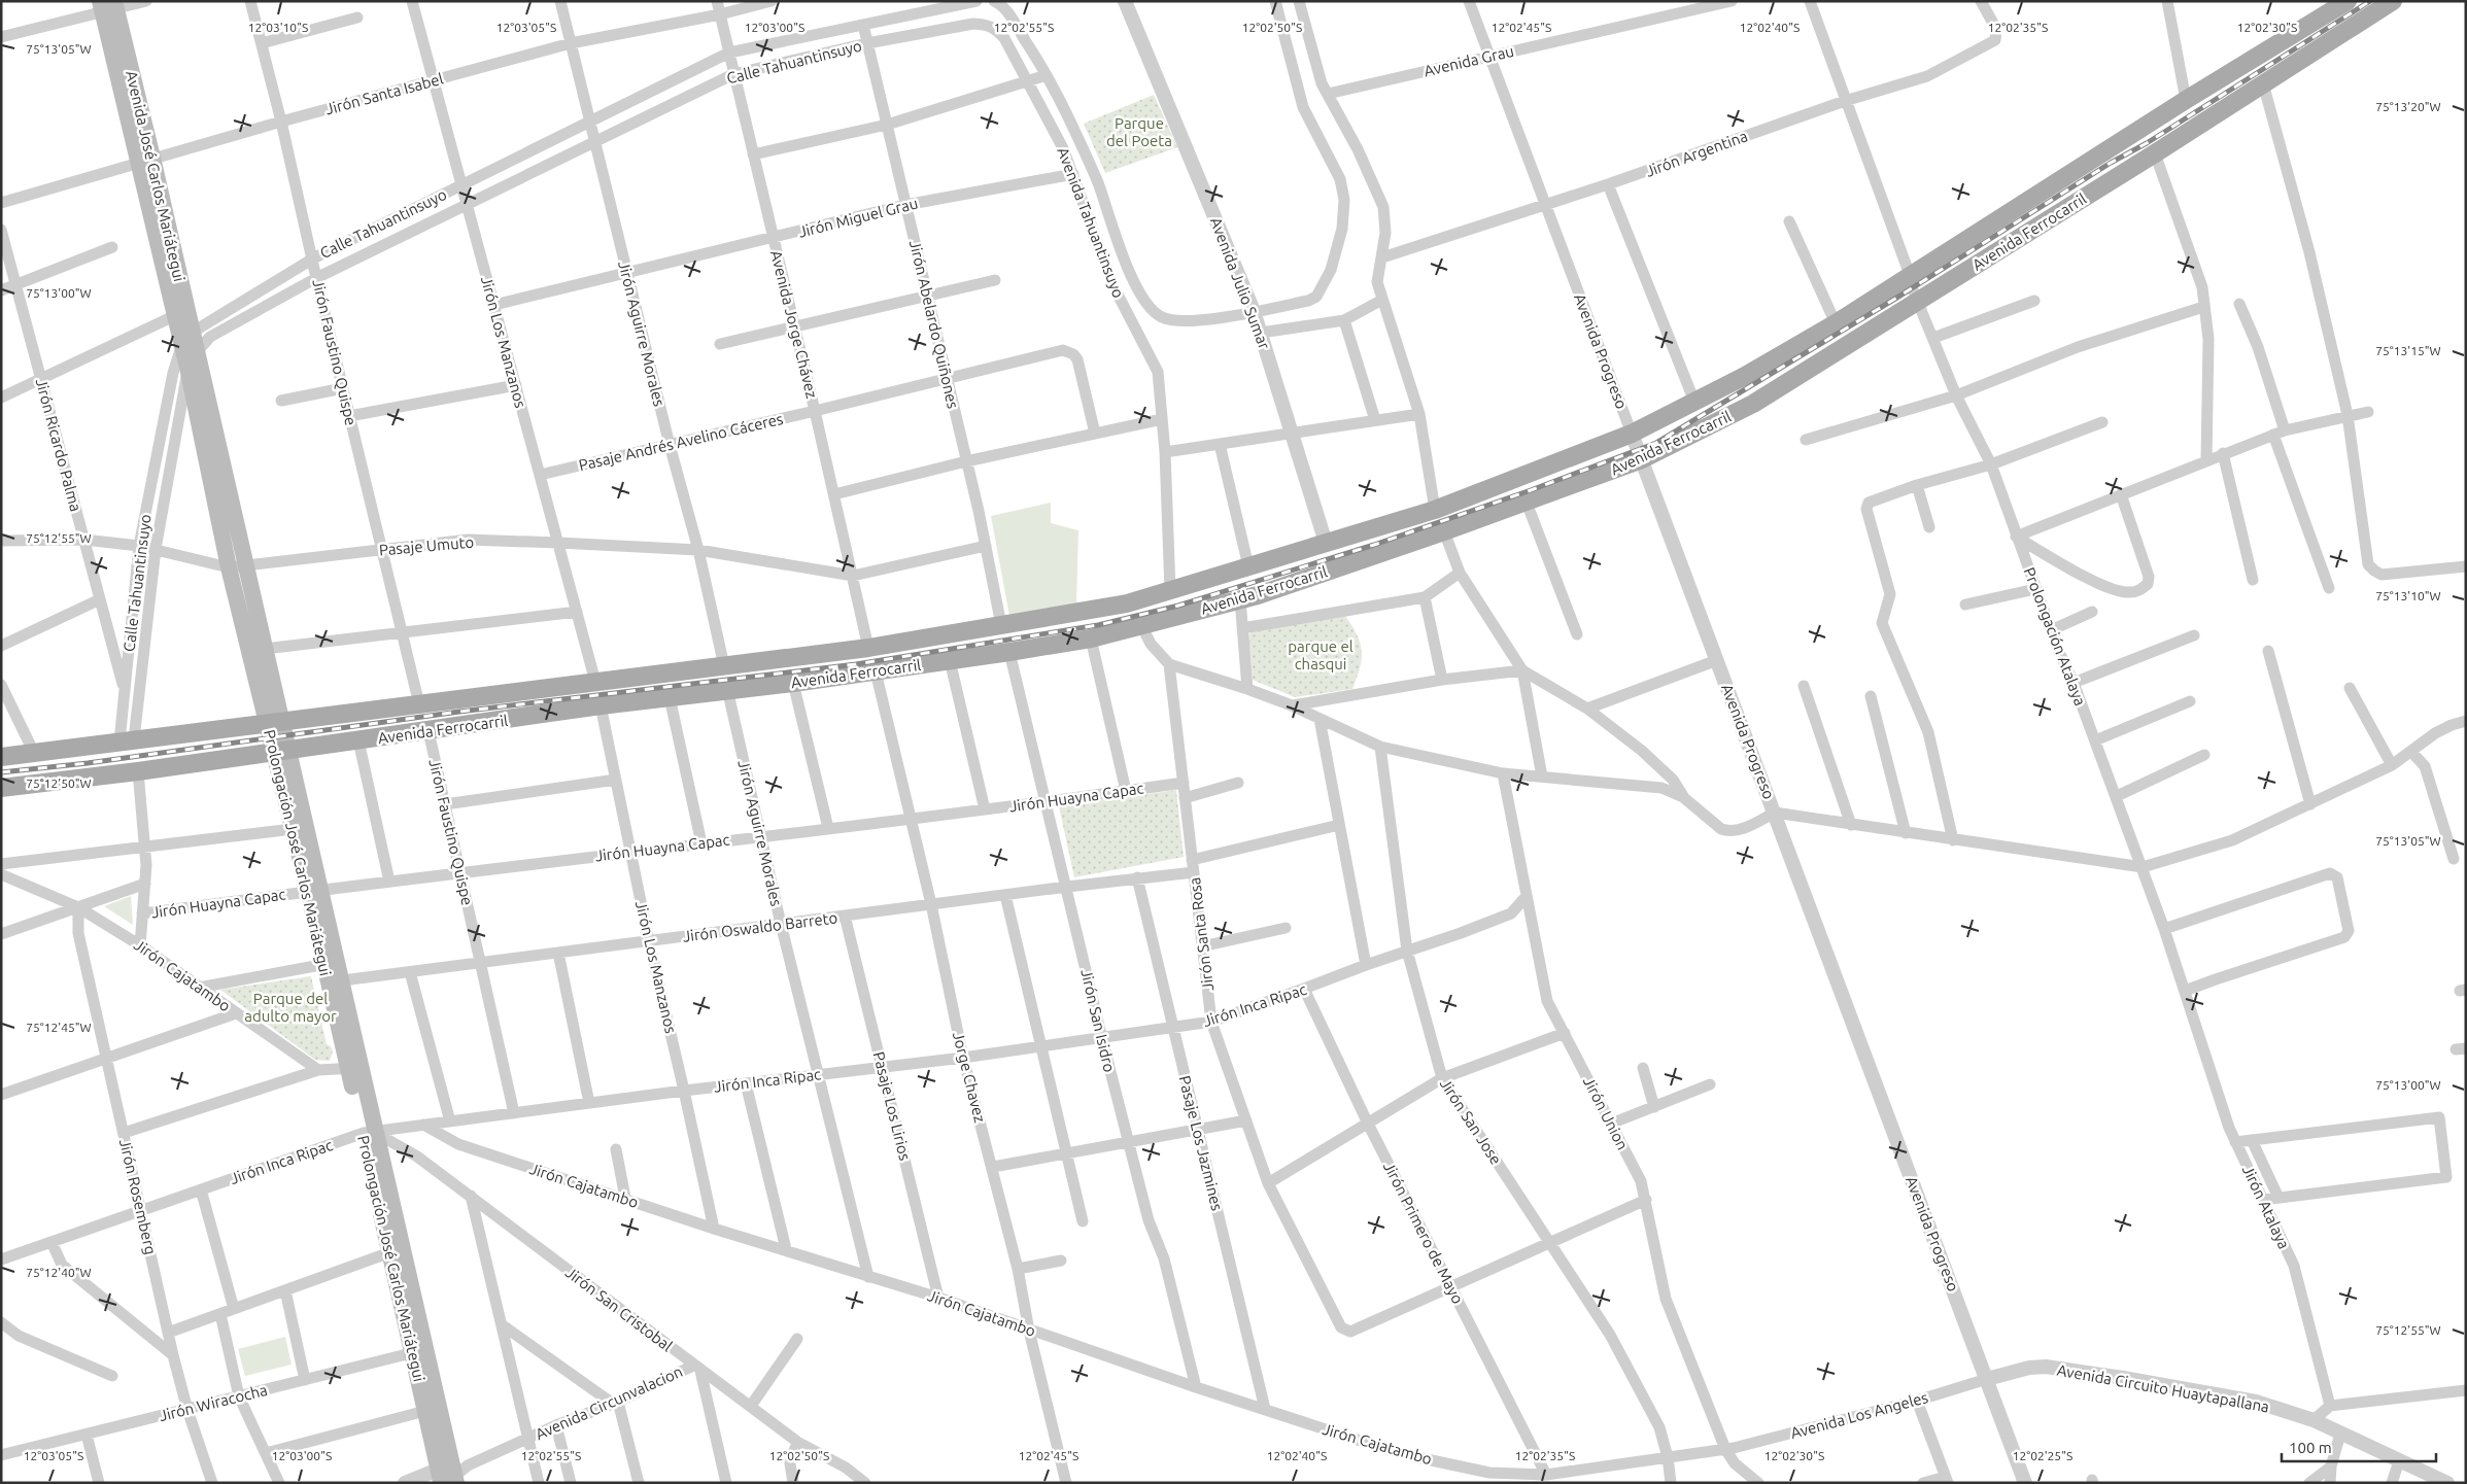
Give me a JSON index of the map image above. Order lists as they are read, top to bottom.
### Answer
{
  "streets": {
    "main road": ["Avenida José Carlos Mariátegui", "Avenida Ferrocarril", "Prolongación José Carlos Mariátegui"],
    "street": [
      "Avenida Grau",
      "Calle Tahuantinsuyo",
      "Jirón Santa Isabel",
      "Jirón Argentina",
      "Jirón Miguel Grau",
      "Avenida Tahuantinsuyo",
      "Avenida Julio Sumar",
      "Avenida Jorge Chávez",
      "Jirón Abelardo Quiñones",
      "Jirón Aguirre Morales",
      "Jirón Los Manzanos",
      "Avenida Progreso",
      "Jirón Faustino Quispe",
      "Pasaje Andrés Avelino Cáceres",
      "Jirón Ricardo Palma",
      "Pasaje Umuto",
      "Prolongación Atalaya",
      "Jirón Huayna Capac",
      "Jirón Oswaldo Barreto",
      "Jirón Santa Rosa",
      "Jirón Cajatambo",
      "Jirón Inca Ripac",
      "Jirón San Isidro",
      "Jorge Chavez",
      "Pasaje Los Lirios",
      "Jirón Union",
      "Jirón San Jose",
      "Pasaje Los Jazmines",
      "Jirón Rosemberg",
      "Jirón Atalaya",
      "Jirón Primero de Mayo",
      "Jirón San Cristobal",
      "Avenida Circuito Huaytapallana",
      "Jirón Wiracocha",
      "Avenida Circunvalacion",
      "Avenida Los Angeles"
    ]
  },
  "crossings": [
    ["Avenida Grau", "Avenida Progreso"],
    ["Calle Tahuantinsuyo", "Avenida José Carlos Mariátegui"],
    ["Calle Tahuantinsuyo", "Avenida Tahuantinsuyo"],
    ["Calle Tahuantinsuyo", "Avenida Ferrocarril"],
    ["Calle Tahuantinsuyo", "Avenida Jorge Chávez"],
    ["Calle Tahuantinsuyo", "Jirón Abelardo Quiñones"],
    ["Calle Tahuantinsuyo", "Jirón Aguirre Morales"],
    ["Calle Tahuantinsuyo", "Jirón Los Manzanos"],
    ["Calle Tahuantinsuyo", "Jirón Faustino Quispe"],
    ["Calle Tahuantinsuyo", "Jirón Ricardo Palma"],
    ["Calle Tahuantinsuyo", "Pasaje Umuto"],
    ["Calle Tahuantinsuyo", "Prolongación José Carlos Mariátegui"],
    ["Jirón Santa Isabel", "Avenida José Carlos Mariátegui"],
    ["Jirón Santa Isabel", "Avenida Jorge Chávez"],
    ["Jirón Santa Isabel", "Jirón Aguirre Morales"],
    ["Jirón Santa Isabel", "Jirón Los Manzanos"],
    ["Jirón Santa Isabel", "Jirón Faustino Quispe"],
    ["Jirón Argentina", "Avenida Progreso"],
    ["Avenida José Carlos Mariátegui", "Prolongación José Carlos Mariátegui"],
    ["Jirón Miguel Grau", "Avenida Tahuantinsuyo"],
    ["Jirón Miguel Grau", "Avenida Jorge Chávez"],
    ["Jirón Miguel Grau", "Jirón Abelardo Quiñones"],
    ["Jirón Miguel Grau", "Jirón Aguirre Morales"],
    ["Jirón Miguel Grau", "Jirón Los Manzanos"],
    ["Avenida Tahuantinsuyo", "Avenida Ferrocarril"],
    ["Avenida Ferrocarril", "Avenida Julio Sumar"],
    ["Avenida Ferrocarril", "Avenida Jorge Chávez"],
    ["Avenida Ferrocarril", "Jirón Abelardo Quiñones"],
    ["Avenida Ferrocarril", "Jirón Aguirre Morales"],
    ["Avenida Ferrocarril", "Jirón Los Manzanos"],
    ["Avenida Ferrocarril", "Avenida Progreso"],
    ["Avenida Ferrocarril", "Jirón Faustino Quispe"],
    ["Avenida Ferrocarril", "Prolongación Atalaya"],
    ["Avenida Ferrocarril", "Prolongación José Carlos Mariátegui"],
    ["Avenida Ferrocarril", "Jirón San Isidro"],
    ["Avenida Ferrocarril", "Jorge Chavez"],
    ["Avenida Jorge Chávez", "Pasaje Andrés Avelino Cáceres"],
    ["Avenida Jorge Chávez", "Pasaje Umuto"],
    ["Jirón Abelardo Quiñones", "Pasaje Andrés Avelino Cáceres"],
    ["Jirón Aguirre Morales", "Pasaje Andrés Avelino Cáceres"],
    ["Jirón Aguirre Morales", "Pasaje Umuto"],
    ["Jirón Aguirre Morales", "Jirón Huayna Capac"],
    ["Jirón Aguirre Morales", "Jirón Oswaldo Barreto"],
    ["Jirón Aguirre Morales", "Jirón Cajatambo"],
    ["Jirón Aguirre Morales", "Jirón Inca Ripac"],
    ["Jirón Los Manzanos", "Pasaje Andrés Avelino Cáceres"],
    ["Jirón Los Manzanos", "Pasaje Umuto"],
    ["Jirón Los Manzanos", "Jirón Huayna Capac"],
    ["Jirón Los Manzanos", "Jirón Oswaldo Barreto"],
    ["Jirón Los Manzanos", "Jirón Cajatambo"],
    ["Jirón Los Manzanos", "Jirón Inca Ripac"],
    ["Avenida Progreso", "Avenida Circuito Huaytapallana"],
    ["Avenida Progreso", "Avenida Los Angeles"],
    ["Jirón Faustino Quispe", "Pasaje Umuto"],
    ["Jirón Faustino Quispe", "Jirón Huayna Capac"],
    ["Jirón Faustino Quispe", "Jirón Oswaldo Barreto"],
    ["Jirón Faustino Quispe", "Jirón Inca Ripac"],
    ["Jirón Ricardo Palma", "Pasaje Umuto"],
    ["Pasaje Umuto", "Prolongación José Carlos Mariátegui"],
    ["Prolongación Atalaya", "Jirón Atalaya"],
    ["Jirón Huayna Capac", "Prolongación José Carlos Mariátegui"],
    ["Jirón Huayna Capac", "Jirón Santa Rosa"],
    ["Jirón Huayna Capac", "Jirón Cajatambo"],
    ["Jirón Huayna Capac", "Jirón San Isidro"],
    ["Jirón Huayna Capac", "Jorge Chavez"],
    ["Jirón Huayna Capac", "Jirón Rosemberg"],
    ["Prolongación José Carlos Mariátegui", "Jirón Oswaldo Barreto"],
    ["Prolongación José Carlos Mariátegui", "Jirón Inca Ripac"],
    ["Prolongación José Carlos Mariátegui", "Jirón San Cristobal"],
    ["Prolongación José Carlos Mariátegui", "Jirón Wiracocha"],
    ["Prolongación José Carlos Mariátegui", "Avenida Circunvalacion"],
    ["Jirón Oswaldo Barreto", "Jirón Santa Rosa"],
    ["Jirón Oswaldo Barreto", "Jirón San Isidro"],
    ["Jirón Oswaldo Barreto", "Jorge Chavez"],
    ["Jirón Oswaldo Barreto", "Pasaje Los Lirios"],
    ["Jirón Oswaldo Barreto", "Pasaje Los Jazmines"],
    ["Jirón Santa Rosa", "Jirón Inca Ripac"],
    ["Jirón Santa Rosa", "Jirón Primero de Mayo"],
    ["Jirón Cajatambo", "Jirón Inca Ripac"],
    ["Jirón Cajatambo", "Jirón San Isidro"],
    ["Jirón Cajatambo", "Jorge Chavez"],
    ["Jirón Cajatambo", "Pasaje Los Lirios"],
    ["Jirón Cajatambo", "Pasaje Los Jazmines"],
    ["Jirón Cajatambo", "Jirón Rosemberg"],
    ["Jirón Cajatambo", "Jirón Primero de Mayo"],
    ["Jirón Cajatambo", "Avenida Los Angeles"],
    ["Jirón Inca Ripac", "Jirón San Isidro"],
    ["Jirón Inca Ripac", "Jorge Chavez"],
    ["Jirón Inca Ripac", "Pasaje Los Lirios"],
    ["Jirón Inca Ripac", "Jirón Union"],
    ["Jirón Inca Ripac", "Jirón San Jose"],
    ["Jirón Inca Ripac", "Pasaje Los Jazmines"],
    ["Jirón Inca Ripac", "Jirón Rosemberg"],
    ["Jirón Inca Ripac", "Jirón Primero de Mayo"],
    ["Jirón Inca Ripac", "Jirón San Cristobal"],
    ["Jirón Union", "Avenida Los Angeles"],
    ["Jirón San Jose", "Avenida Los Angeles"],
    ["Jirón Rosemberg", "Jirón Wiracocha"],
    ["Jirón Primero de Mayo", "Avenida Los Angeles"],
    ["Jirón San Cristobal", "Avenida Circunvalacion"],
    ["Avenida Circuito Huaytapallana", "Avenida Los Angeles"]
  ],
  "parks": ["Parque del Poeta", "parque el chasqui", "Parque del adulto mayor"],
  "scale_bar": "100 m",
  "coordinates": [
    "12°03'10\"S",
    "12°03'05\"S",
    "12°03'00\"S",
    "12°02'55\"S",
    "12°02'50\"S",
    "12°02'45\"S",
    "12°02'40\"S",
    "12°02'35\"S",
    "12°02'30\"S",
    "75°13'05\"W",
    "75°13'20\"W",
    "75°13'00\"W",
    "75°13'15\"W",
    "75°12'55\"W",
    "75°13'10\"W",
    "75°12'50\"W",
    "75°12'45\"W",
    "75°12'40\"W",
    "12°02'25\"S"
  ]
}
